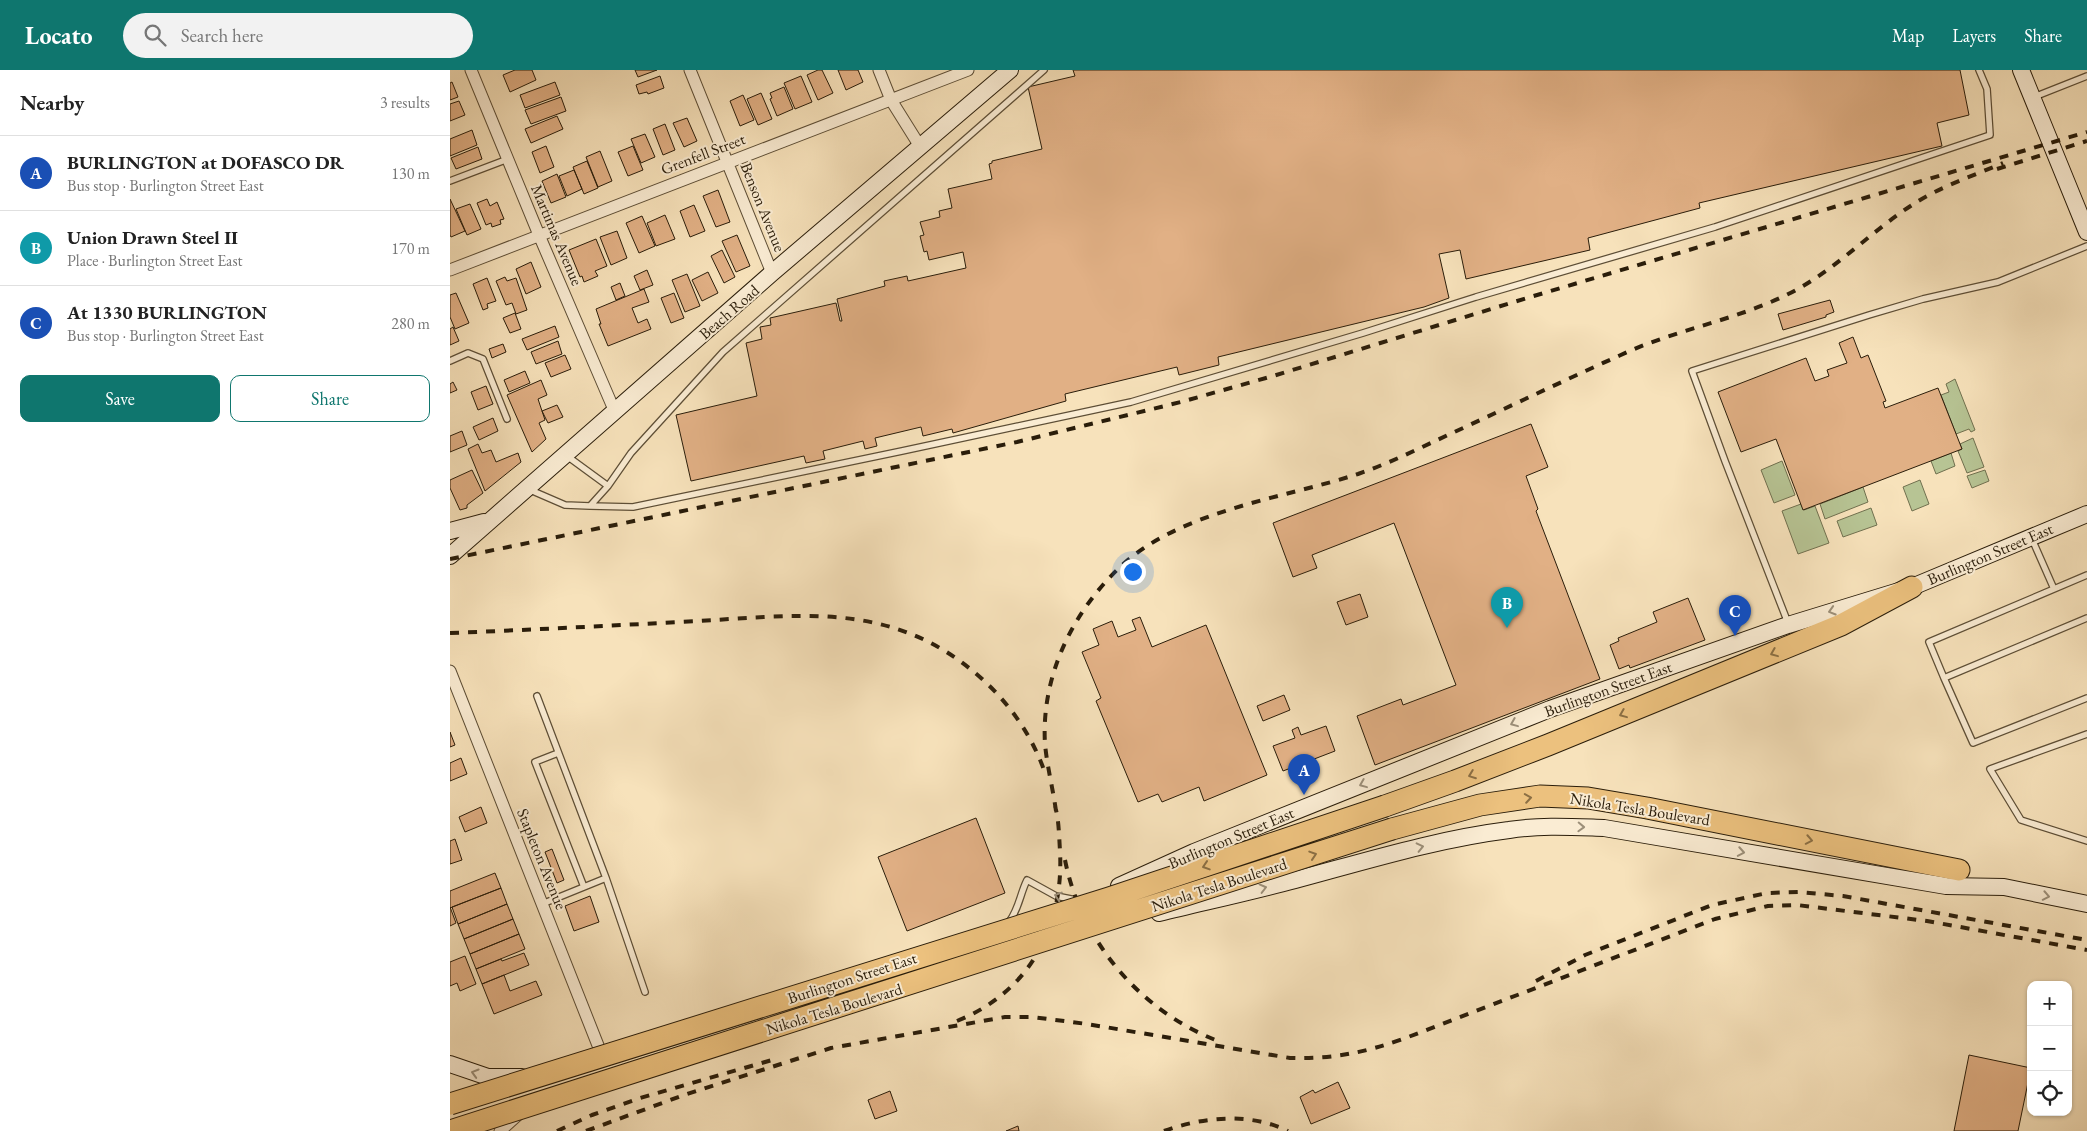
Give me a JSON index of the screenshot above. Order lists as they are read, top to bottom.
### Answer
{
  "streets": {
    "highway": ["Nikola Tesla Boulevard"],
    "main road": ["Beach Road", "Burlington Street East"],
    "street": [
      "Grenfell Street",
      "Benson Avenue",
      "Martimas Avenue",
      "Stapleton Avenue"
    ]
  },
  "crossings": [
    ["Grenfell Street", "Benson Avenue"],
    ["Grenfell Street", "Martimas Avenue"],
    ["Benson Avenue", "Beach Road"],
    ["Martimas Avenue", "Beach Road"],
    ["Burlington Street East", "Nikola Tesla Boulevard"],
    ["Burlington Street East", "Stapleton Avenue"]
  ],
  "page": {
    "header": "Locato",
    "search": "Search here",
    "nav": ["Map", "Layers", "Share"],
    "heading": ["Nearby", "3 results"],
    "list": [
      {
        "mark": "A",
        "name": "BURLINGTON at DOFASCO DR",
        "note": "Bus stop · Burlington Street East",
        "value": "130 m"
      },
      {
        "mark": "B",
        "name": "Union Drawn Steel II",
        "note": "Place · Burlington Street East",
        "value": "170 m"
      },
      {
        "mark": "C",
        "name": "At 1330 BURLINGTON",
        "note": "Bus stop · Burlington Street East",
        "value": "280 m"
      }
    ],
    "buttons": ["Save", "Share"],
    "pins": ["B", "C", "A"],
    "map_buttons": ["+", "−"]
  }
}
